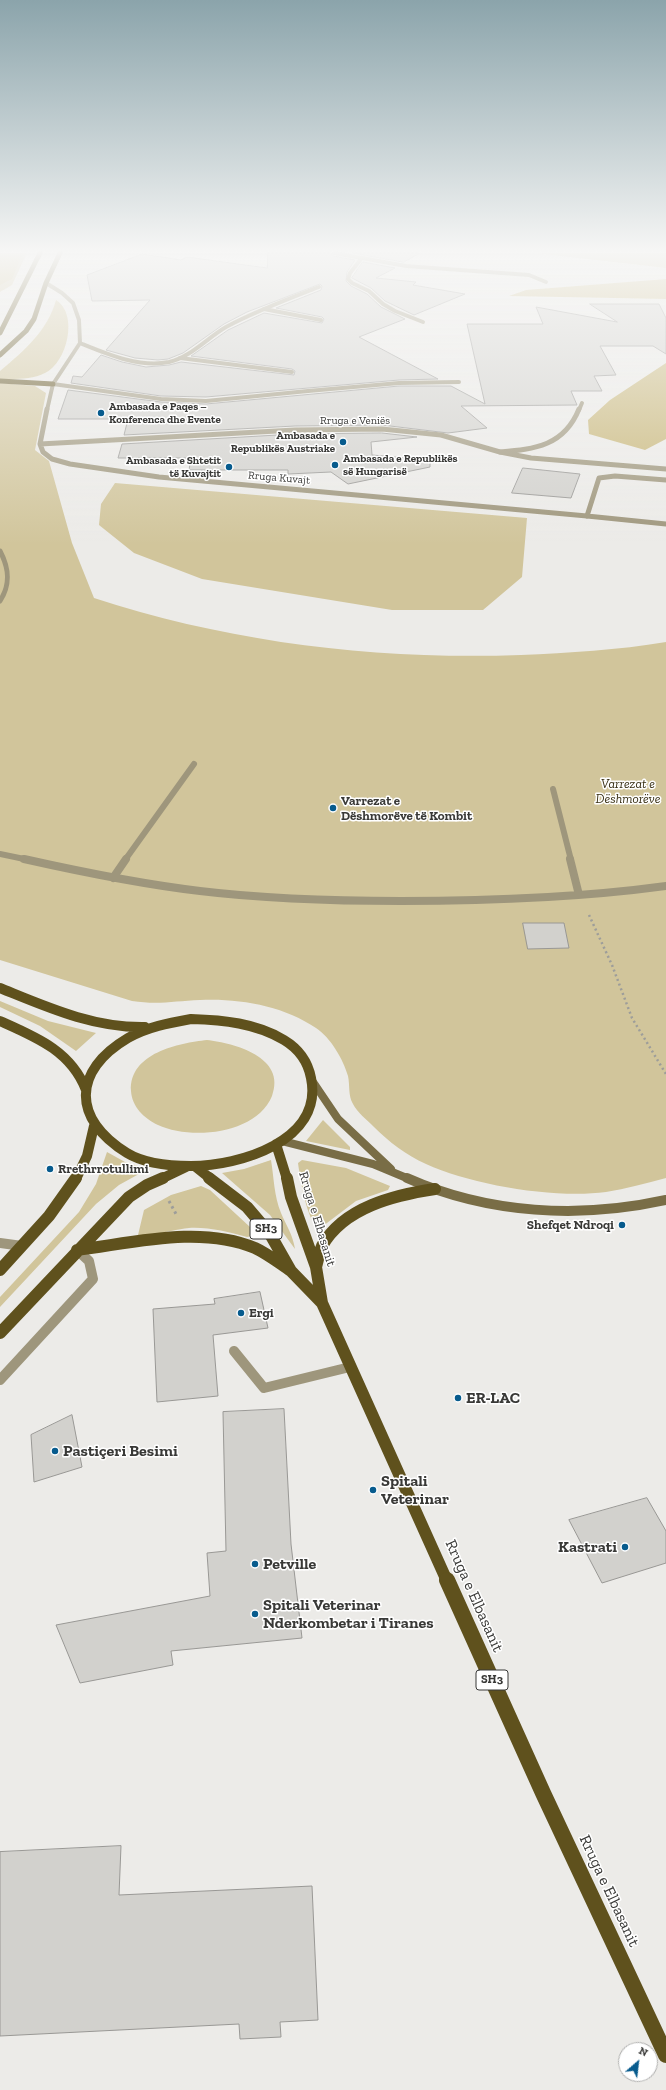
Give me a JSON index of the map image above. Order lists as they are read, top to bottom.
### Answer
{
  "streets": {
    "main road": ["Rruga e Elbasanit", "SH3"],
    "street": ["Rruga e Veniës", "Rruga Kuvajt"]
  },
  "crossings": [
    ["Rruga e Veniës", "Rruga Kuvajt"]
  ],
  "parks": ["Varrezat e Dëshmorëve"],
  "places": [
    "Ambasada e Paqes – Konferenca dhe Evente",
    "Ambasada e Republikës Austriake",
    "Ambasada e Republikës së Hungarisë",
    "Ambasada e Shtetit të Kuvajtit",
    "Varrezat e Dëshmorëve të Kombit",
    "Rrethrrotullimi",
    "Shefqet Ndroqi",
    "Ergi",
    "ER-LAC",
    "Pastiçeri Besimi",
    "Spitali Veterinar",
    "Kastrati",
    "Petville",
    "Spitali Veterinar Nderkombetar i Tiranes"
  ],
  "north": "top right"
}
